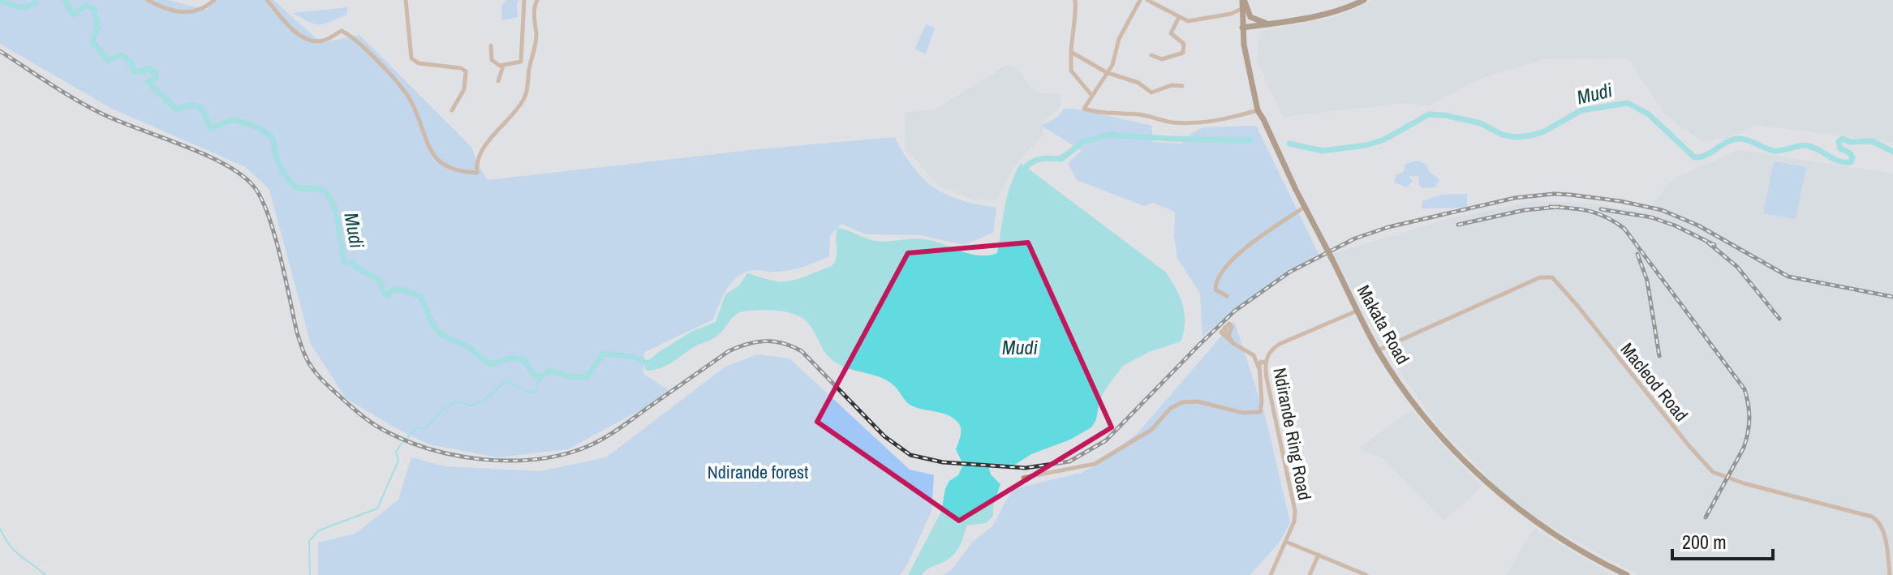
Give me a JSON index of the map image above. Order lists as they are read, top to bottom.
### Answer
{
  "streets": {
    "main road": ["Makata Road"],
    "street": ["Macleod Road", "Ndirande Ring Road"]
  },
  "crossings": [
    ["Makata Road", "Macleod Road"],
    ["Makata Road", "Ndirande Ring Road"]
  ],
  "water": ["Mudi"],
  "parks": ["Ndirande forest"],
  "scale_bar": "200 m"
}
